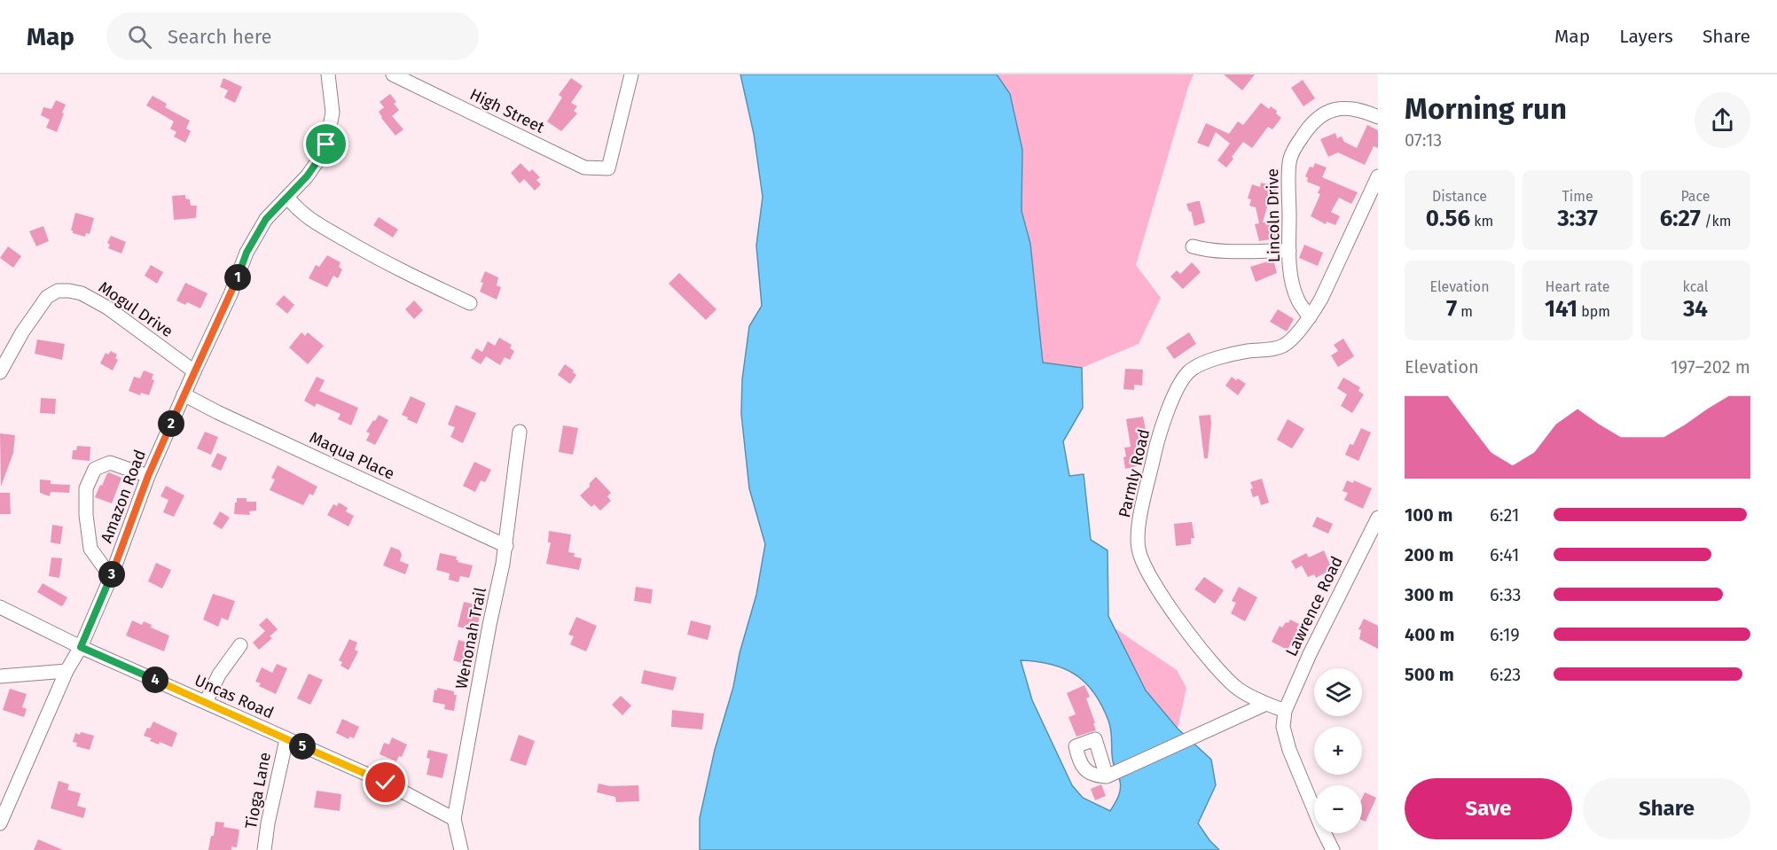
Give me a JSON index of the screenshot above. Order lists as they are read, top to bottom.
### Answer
{
  "streets": {
    "street": [
      "High Street",
      "Lincoln Drive",
      "Mogul Drive",
      "Maqua Place",
      "Parmly Road",
      "Amazon Road",
      "Lawrence Road",
      "Wenonah Trail",
      "Uncas Road",
      "Tioga Lane"
    ]
  },
  "crossings": [
    ["Lincoln Drive", "Parmly Road"],
    ["Mogul Drive", "Amazon Road"],
    ["Maqua Place", "Amazon Road"],
    ["Maqua Place", "Wenonah Trail"],
    ["Parmly Road", "Lawrence Road"],
    ["Amazon Road", "Uncas Road"],
    ["Wenonah Trail", "Uncas Road"],
    ["Uncas Road", "Tioga Lane"]
  ],
  "page": {
    "header": "Map",
    "search": "Search here",
    "nav": ["Map", "Layers", "Share"],
    "heading": ["Morning run", "07:13"],
    "stats": [
      ["Distance", "0.56 km"],
      ["Time", "3:37"],
      ["Pace", "6:27 /km"],
      ["Elevation", "7 m"],
      ["Heart rate", "141 bpm"],
      ["kcal", "34"]
    ],
    "pins": [
      "1",
      "2",
      "3",
      "4",
      "5"
    ],
    "chart": ["Elevation", "197–202 m"],
    "list": [
      {
        "name": "100 m",
        "note": "6:21"
      },
      {
        "name": "200 m",
        "note": "6:41"
      },
      {
        "name": "300 m",
        "note": "6:33"
      },
      {
        "name": "400 m",
        "note": "6:19"
      },
      {
        "name": "500 m",
        "note": "6:23"
      }
    ],
    "map_buttons": ["+", "−"],
    "buttons": ["Save", "Share"]
  }
}
